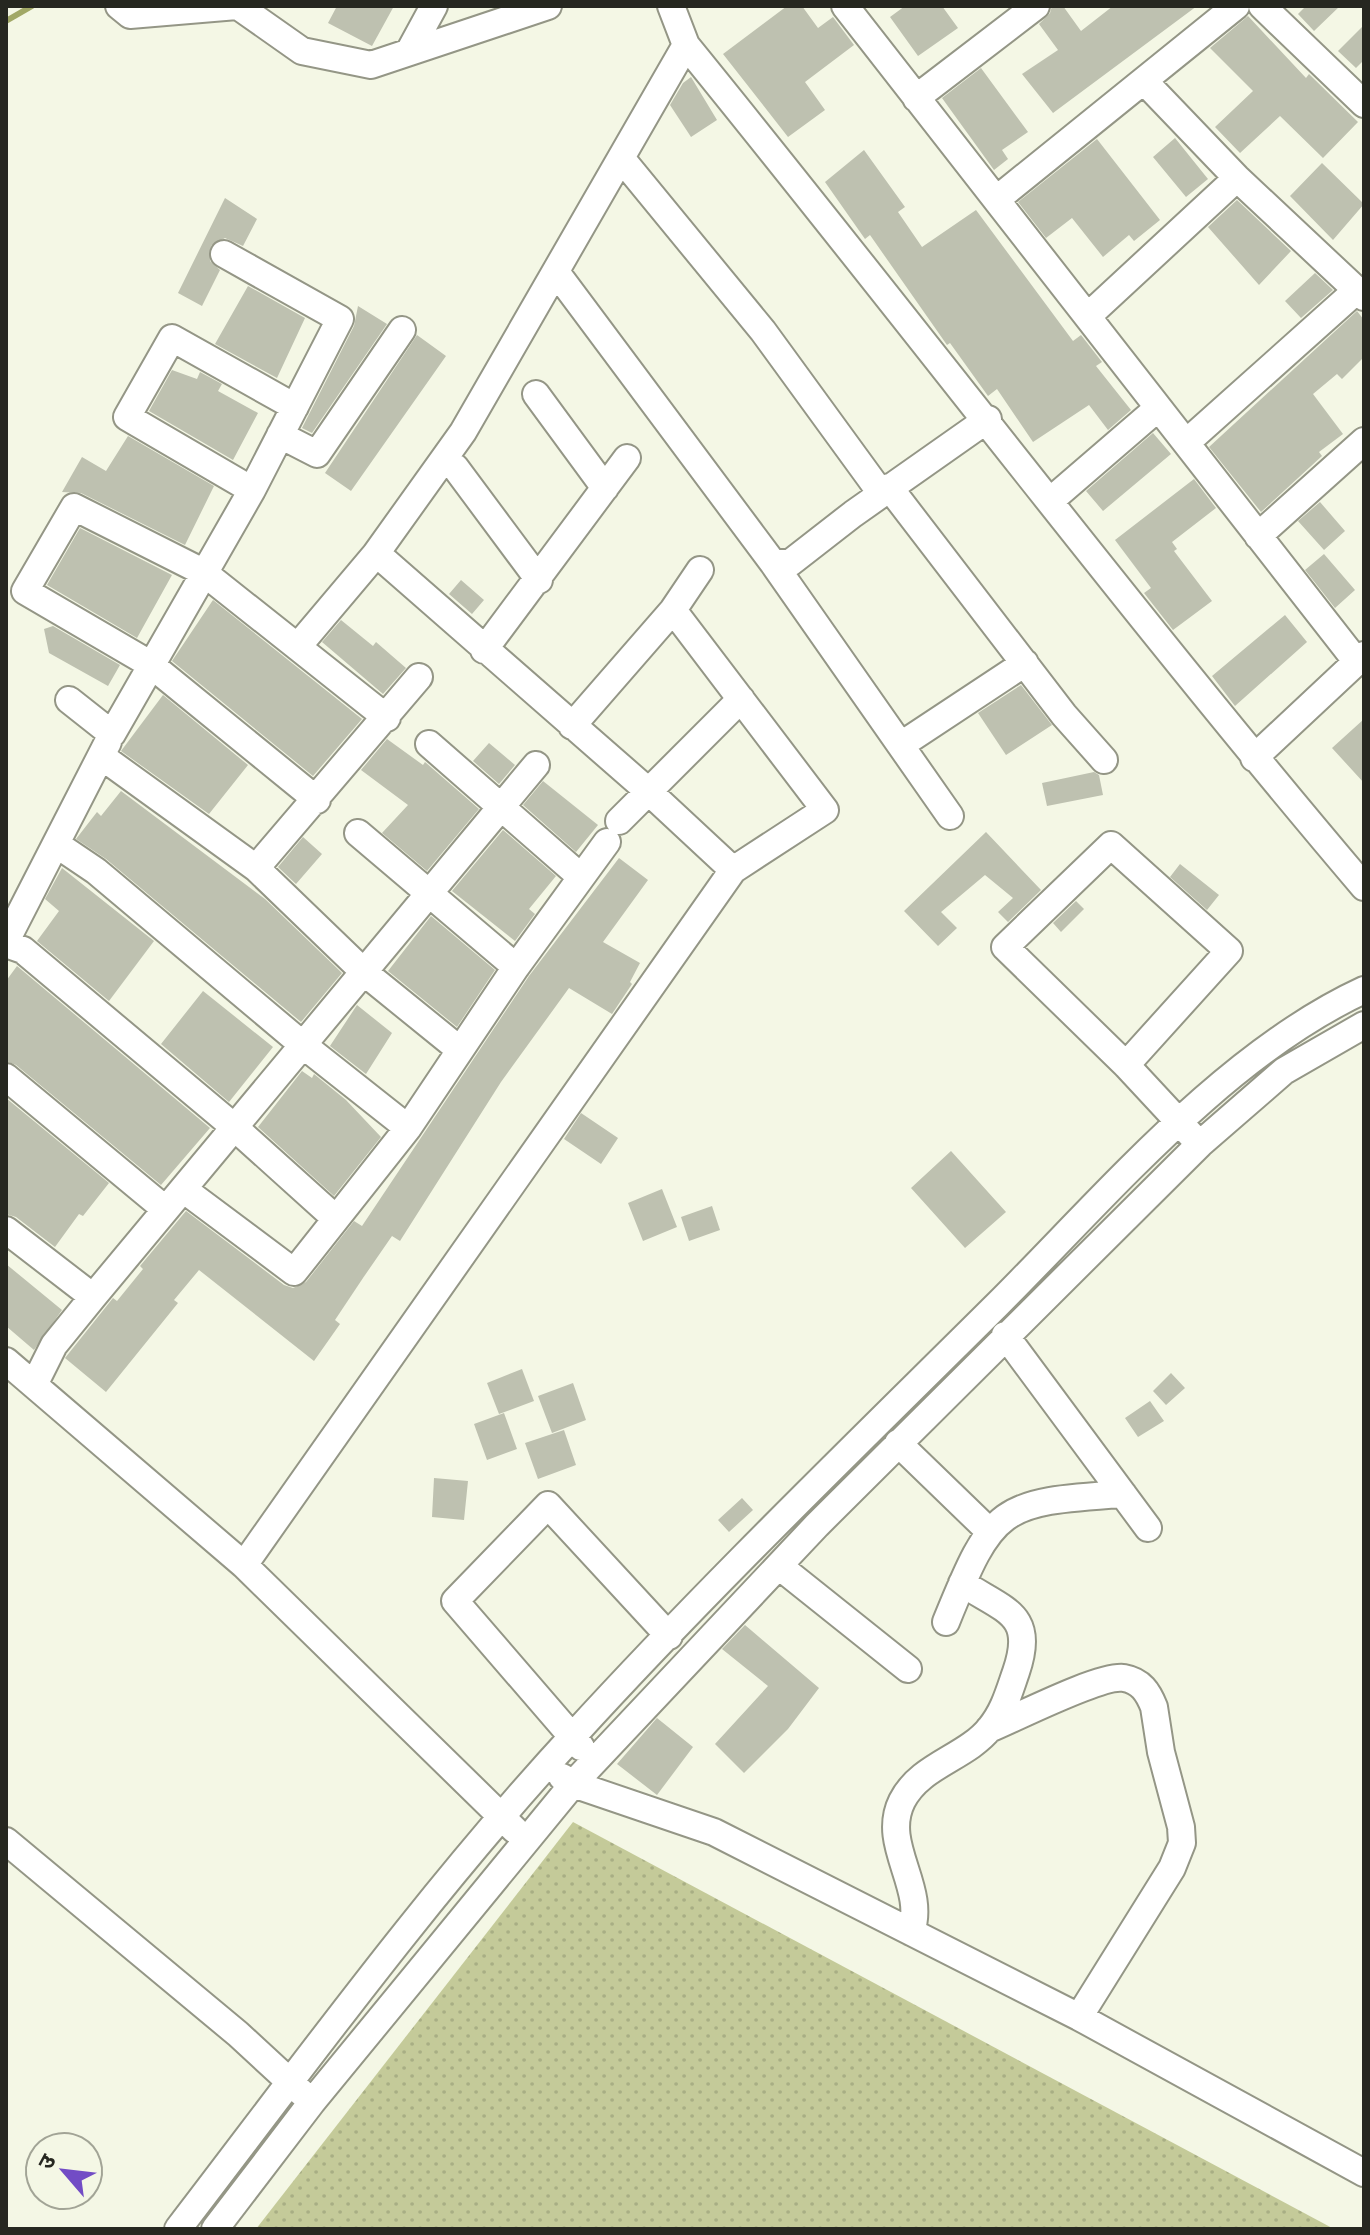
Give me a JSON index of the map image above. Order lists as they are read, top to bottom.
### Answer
{
  "north": "top left"
}
